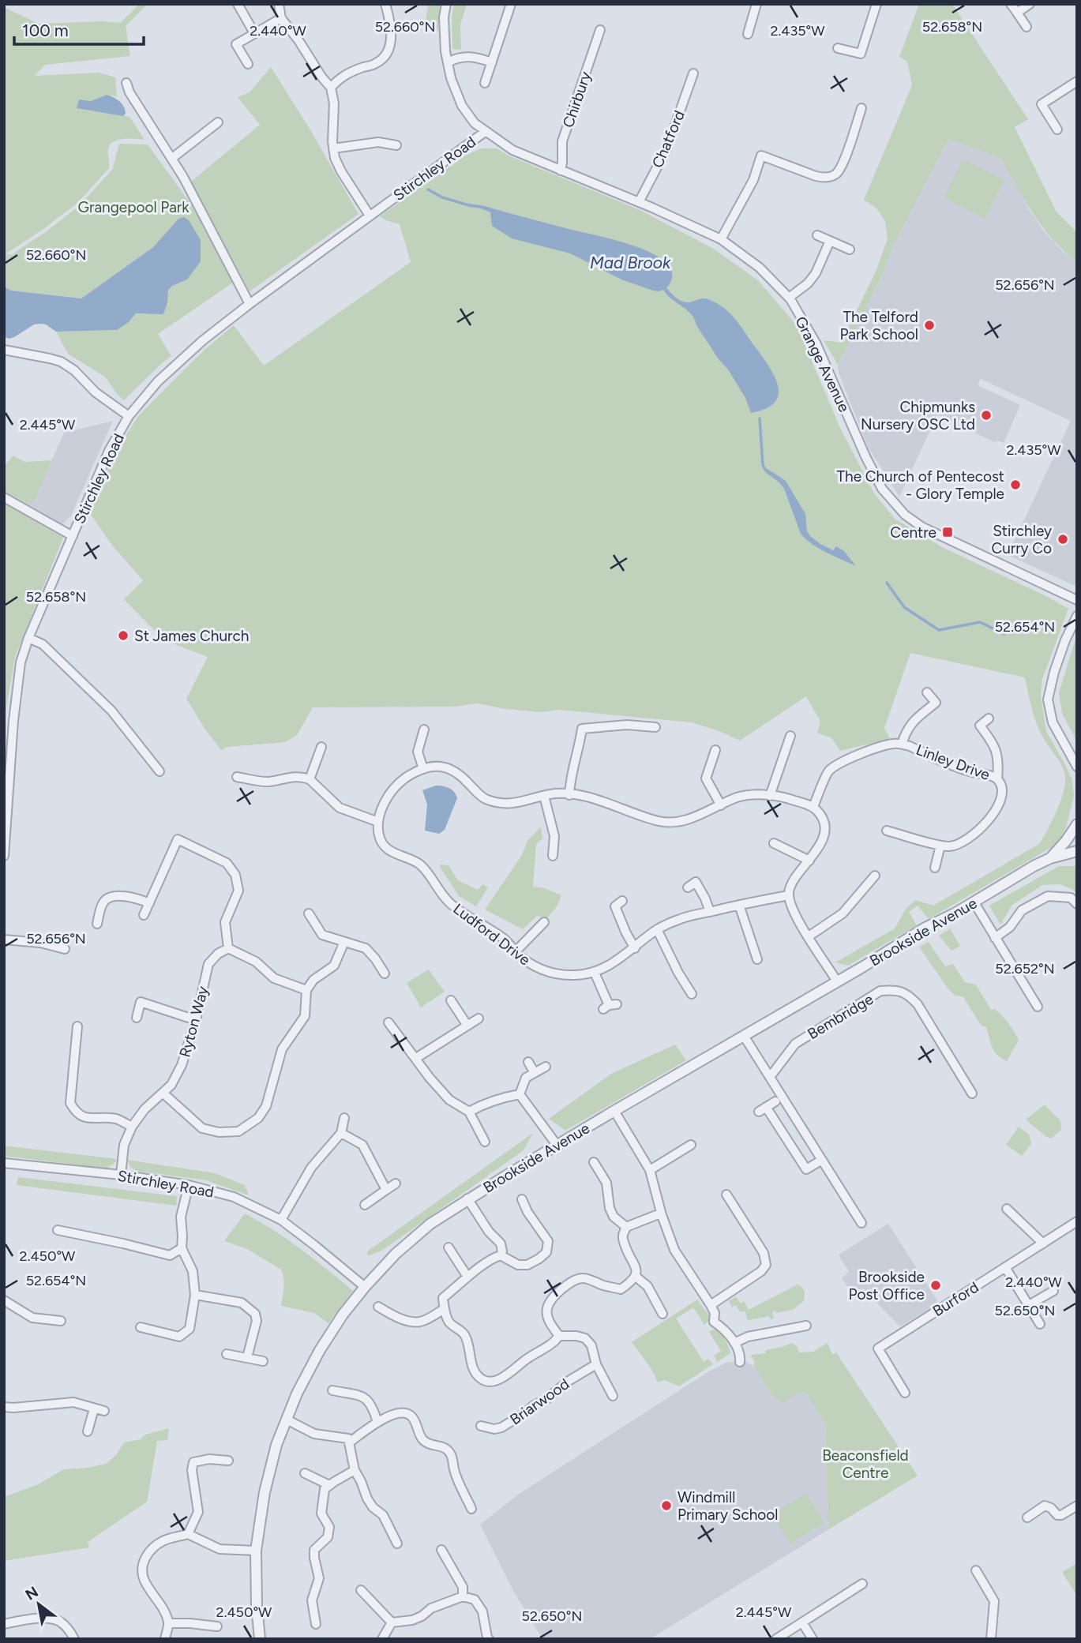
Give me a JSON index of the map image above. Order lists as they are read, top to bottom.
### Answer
{
  "streets": {
    "street": [
      "Chirbury",
      "Chatford",
      "Stirchley Road",
      "Grange Avenue",
      "Linley Drive",
      "Brookside Avenue",
      "Ludford Drive",
      "Bembridge",
      "Ryton Way",
      "Burford",
      "Briarwood"
    ]
  },
  "crossings": [
    ["Chirbury", "Grange Avenue"],
    ["Chatford", "Grange Avenue"],
    ["Stirchley Road", "Grange Avenue"],
    ["Stirchley Road", "Brookside Avenue"],
    ["Stirchley Road", "Ryton Way"]
  ],
  "water": ["Mad Brook"],
  "parks": ["Grangepool Park", "Beaconsfield Centre"],
  "places": {
    "other": [
      "The Telford Park School",
      "Chipmunks Nursery OSC Ltd",
      "The Church of Pentecost - Glory Temple",
      "Stirchley Curry Co",
      "St James Church",
      "Brookside Post Office",
      "Windmill Primary School"
    ],
    "transit": ["Centre"]
  },
  "scale_bar": "100 m",
  "north": "top left",
  "coordinates": [
    "52.660°N",
    "52.658°N",
    "2.440°W",
    "2.435°W",
    "52.656°N",
    "2.445°W",
    "52.654°N",
    "52.652°N",
    "2.450°W",
    "52.650°N"
  ]
}
